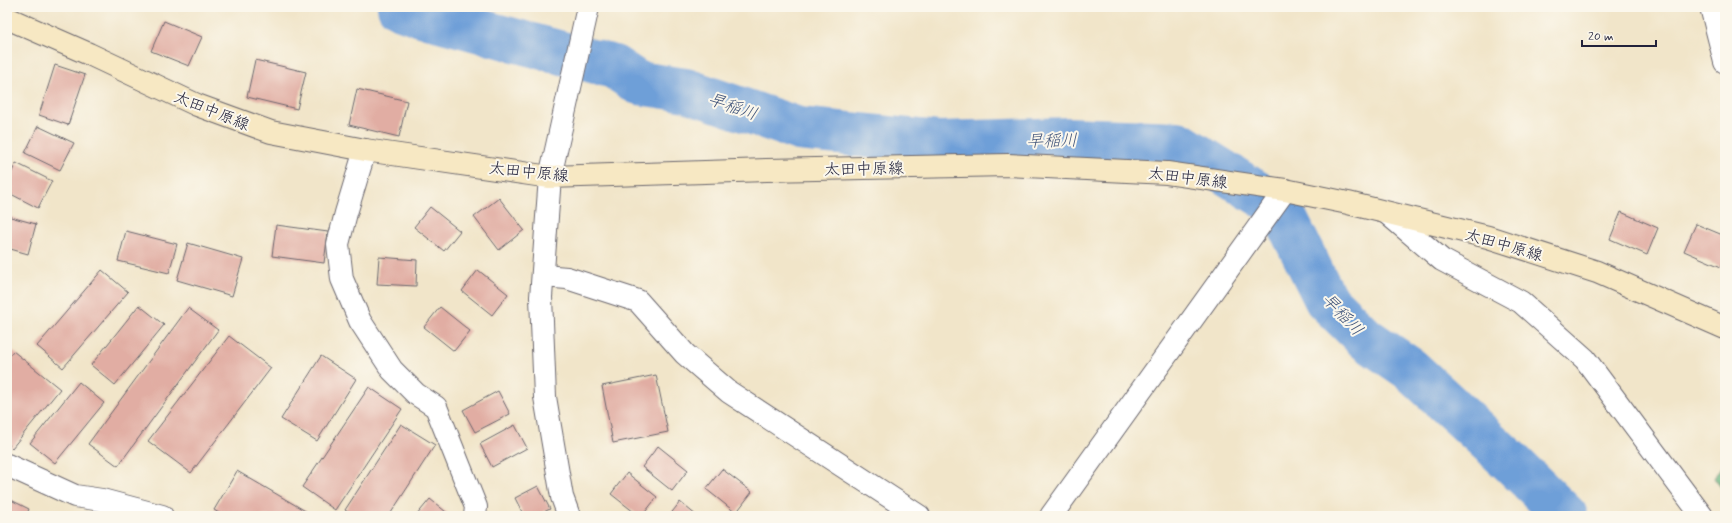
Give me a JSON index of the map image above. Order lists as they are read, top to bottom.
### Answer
{
  "streets": {
    "main road": ["太田中原線"]
  },
  "water": ["早稲川"],
  "scale_bar": "20 m"
}
